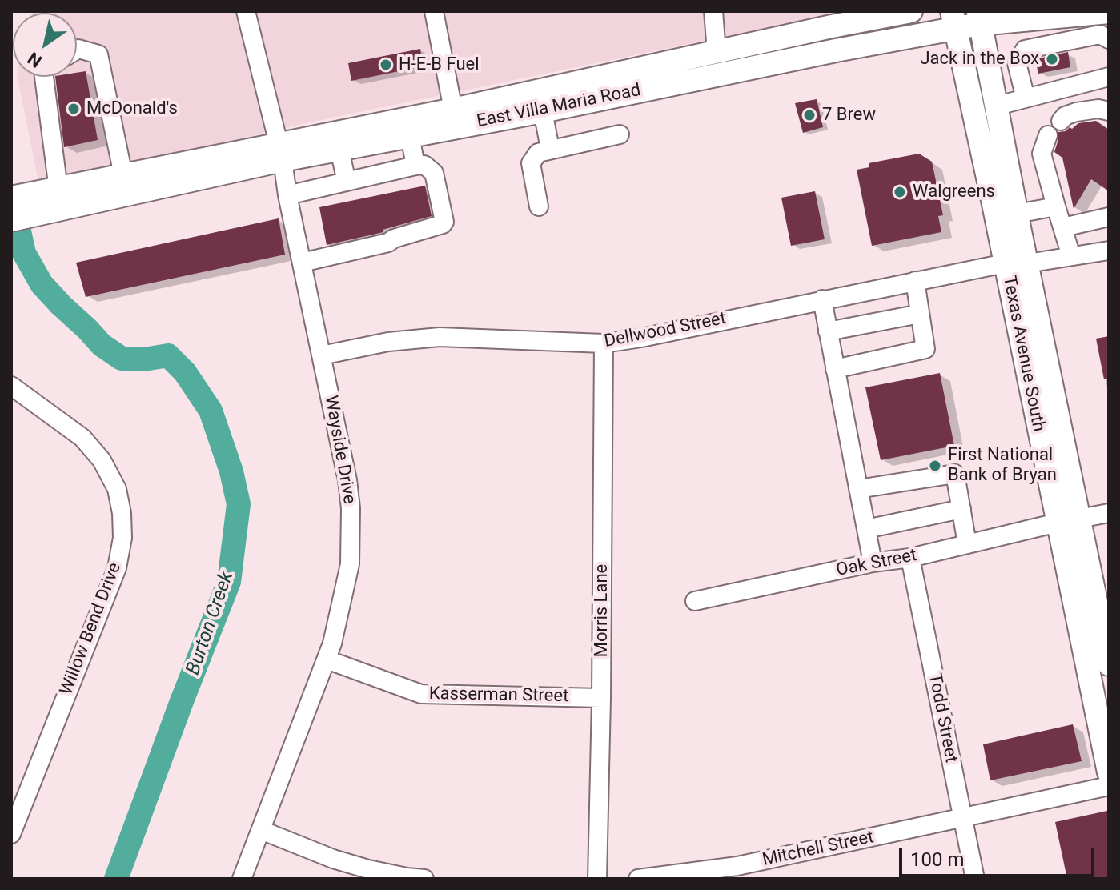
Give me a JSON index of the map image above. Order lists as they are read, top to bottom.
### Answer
{
  "streets": {
    "main road": ["East Villa Maria Road", "Texas Avenue South"],
    "street": [
      "Dellwood Street",
      "Wayside Drive",
      "Oak Street",
      "Morris Lane",
      "Willow Bend Drive",
      "Kasserman Street",
      "Todd Street",
      "Mitchell Street"
    ]
  },
  "crossings": [
    ["East Villa Maria Road", "Texas Avenue South"],
    ["East Villa Maria Road", "Wayside Drive"],
    ["Dellwood Street", "Texas Avenue South"],
    ["Dellwood Street", "Wayside Drive"],
    ["Dellwood Street", "Morris Lane"],
    ["Texas Avenue South", "Oak Street"],
    ["Wayside Drive", "Kasserman Street"],
    ["Oak Street", "Todd Street"],
    ["Morris Lane", "Kasserman Street"],
    ["Todd Street", "Mitchell Street"]
  ],
  "water": ["Burton Creek"],
  "places": [
    "Jack in the Box",
    "H-E-B Fuel",
    "McDonald's",
    "7 Brew",
    "Walgreens",
    "First National Bank of Bryan"
  ],
  "scale_bar": "100 m",
  "north": "bottom left"
}
